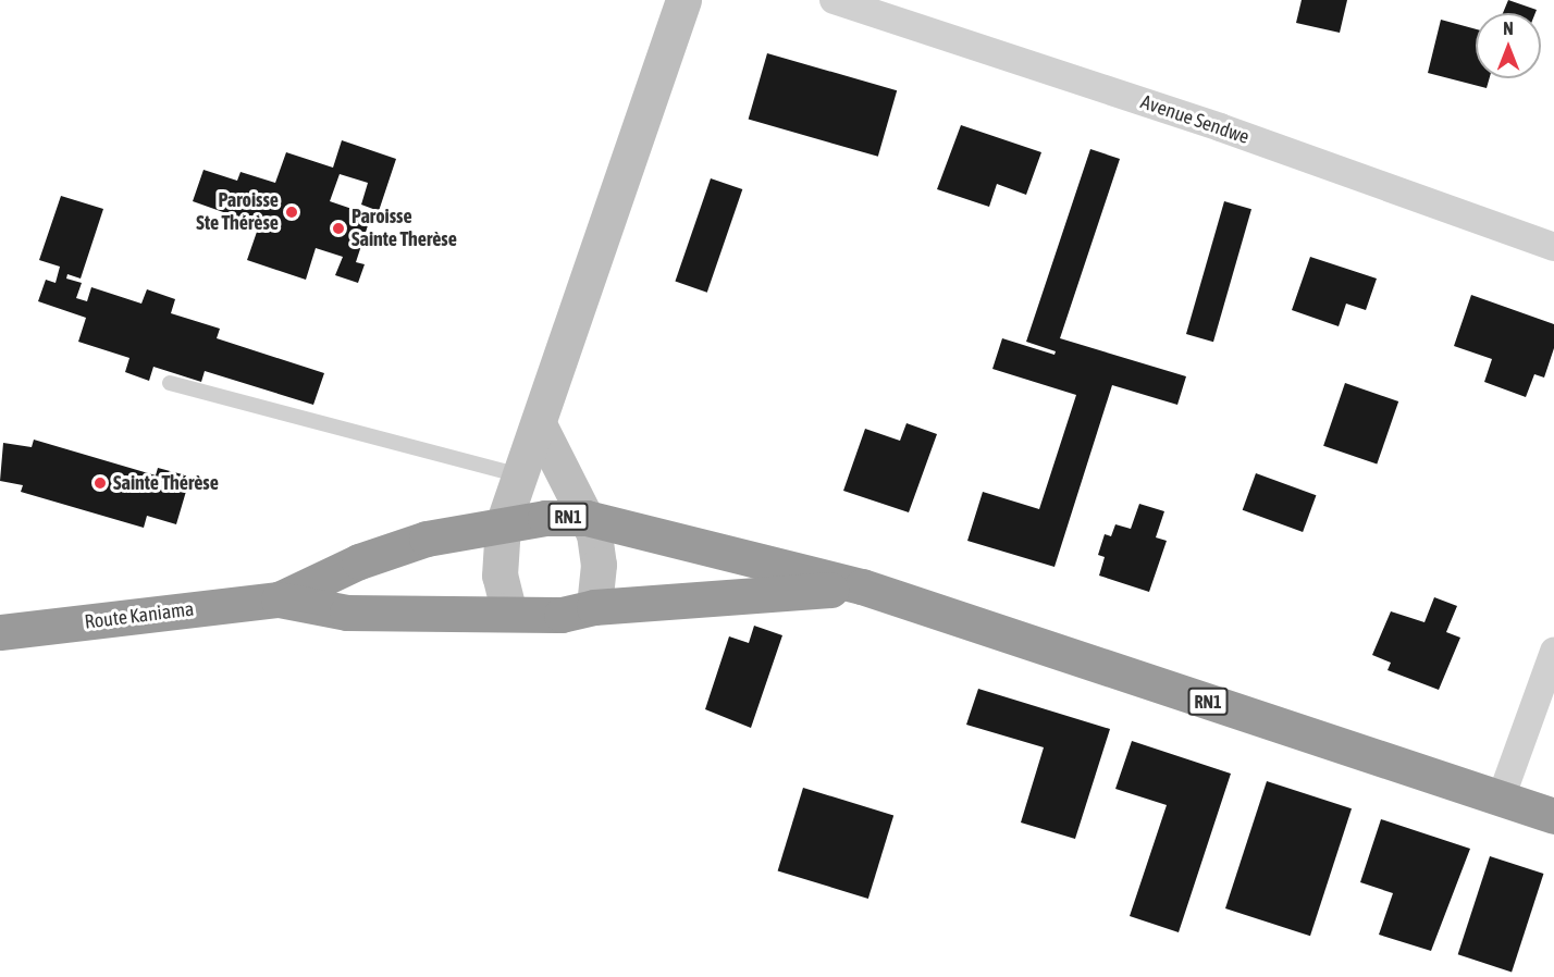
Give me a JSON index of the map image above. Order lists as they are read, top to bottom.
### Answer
{
  "streets": {
    "highway": ["RN1", "Route Kaniama"],
    "street": ["Avenue Sendwe"]
  },
  "crossings": [
    ["RN1", "Route Kaniama"]
  ],
  "places": ["Paroisse Ste Thérèse", "Paroisse Sainte Therèse", "Sainte Thérèse"],
  "north": "top"
}
